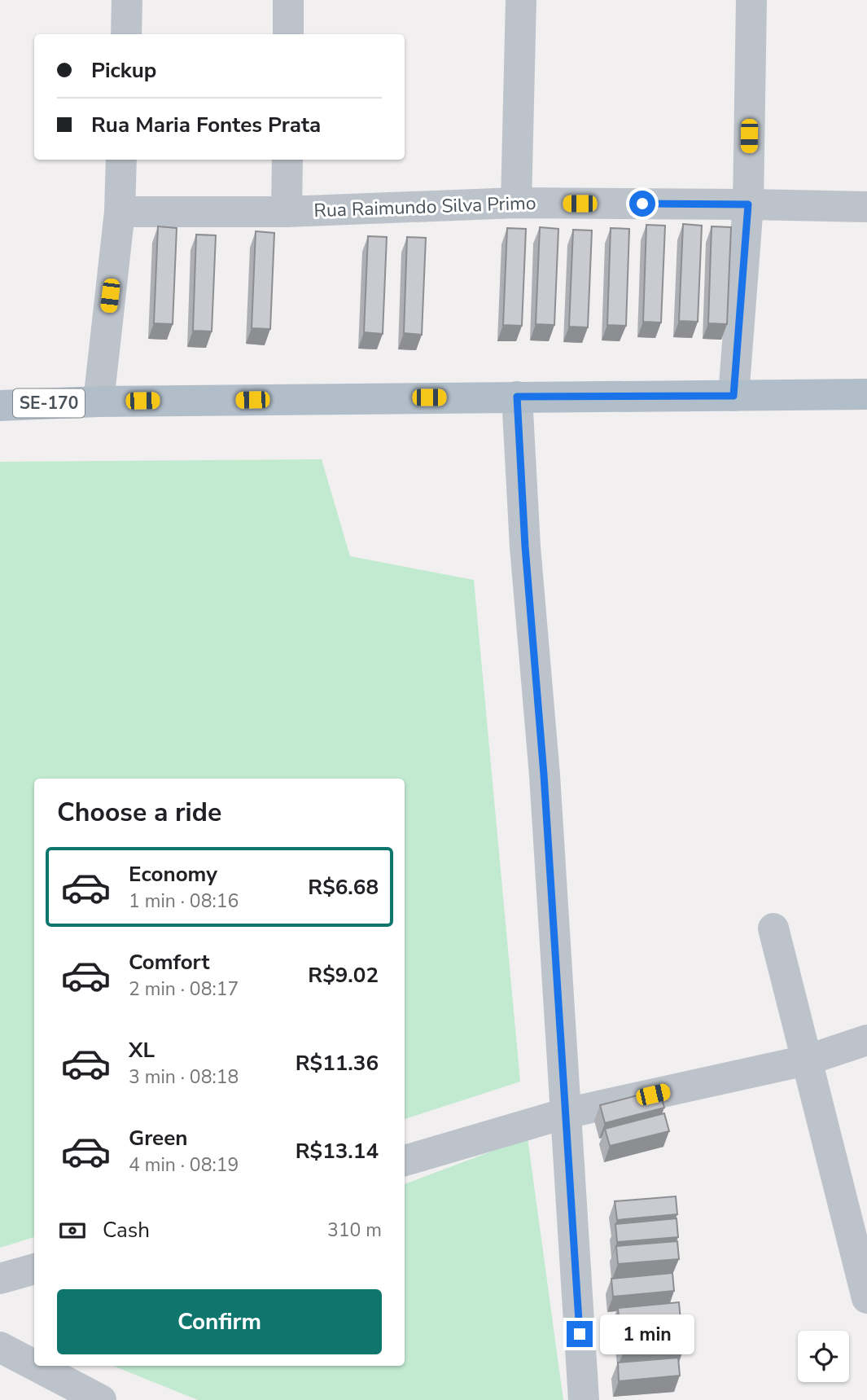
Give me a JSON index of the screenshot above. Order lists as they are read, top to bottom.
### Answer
{
  "streets": {
    "main road": ["SE-170"],
    "street": ["Rua Raimundo Silva Primo"]
  },
  "page": {
    "banner": ["Pickup", "Rua Maria Fontes Prata"],
    "heading": "Choose a ride",
    "list": [
      {
        "name": "Economy",
        "note": "1 min · 08:16",
        "value": "R$6.68"
      },
      {
        "name": "Comfort",
        "note": "2 min · 08:17",
        "value": "R$9.02"
      },
      {
        "name": "XL",
        "note": "3 min · 08:18",
        "value": "R$11.36"
      },
      {
        "name": "Green",
        "note": "4 min · 08:19",
        "value": "R$13.14"
      }
    ],
    "pay": ["Cash", "310 m"],
    "buttons": "Confirm",
    "bubble": "1 min"
  }
}
